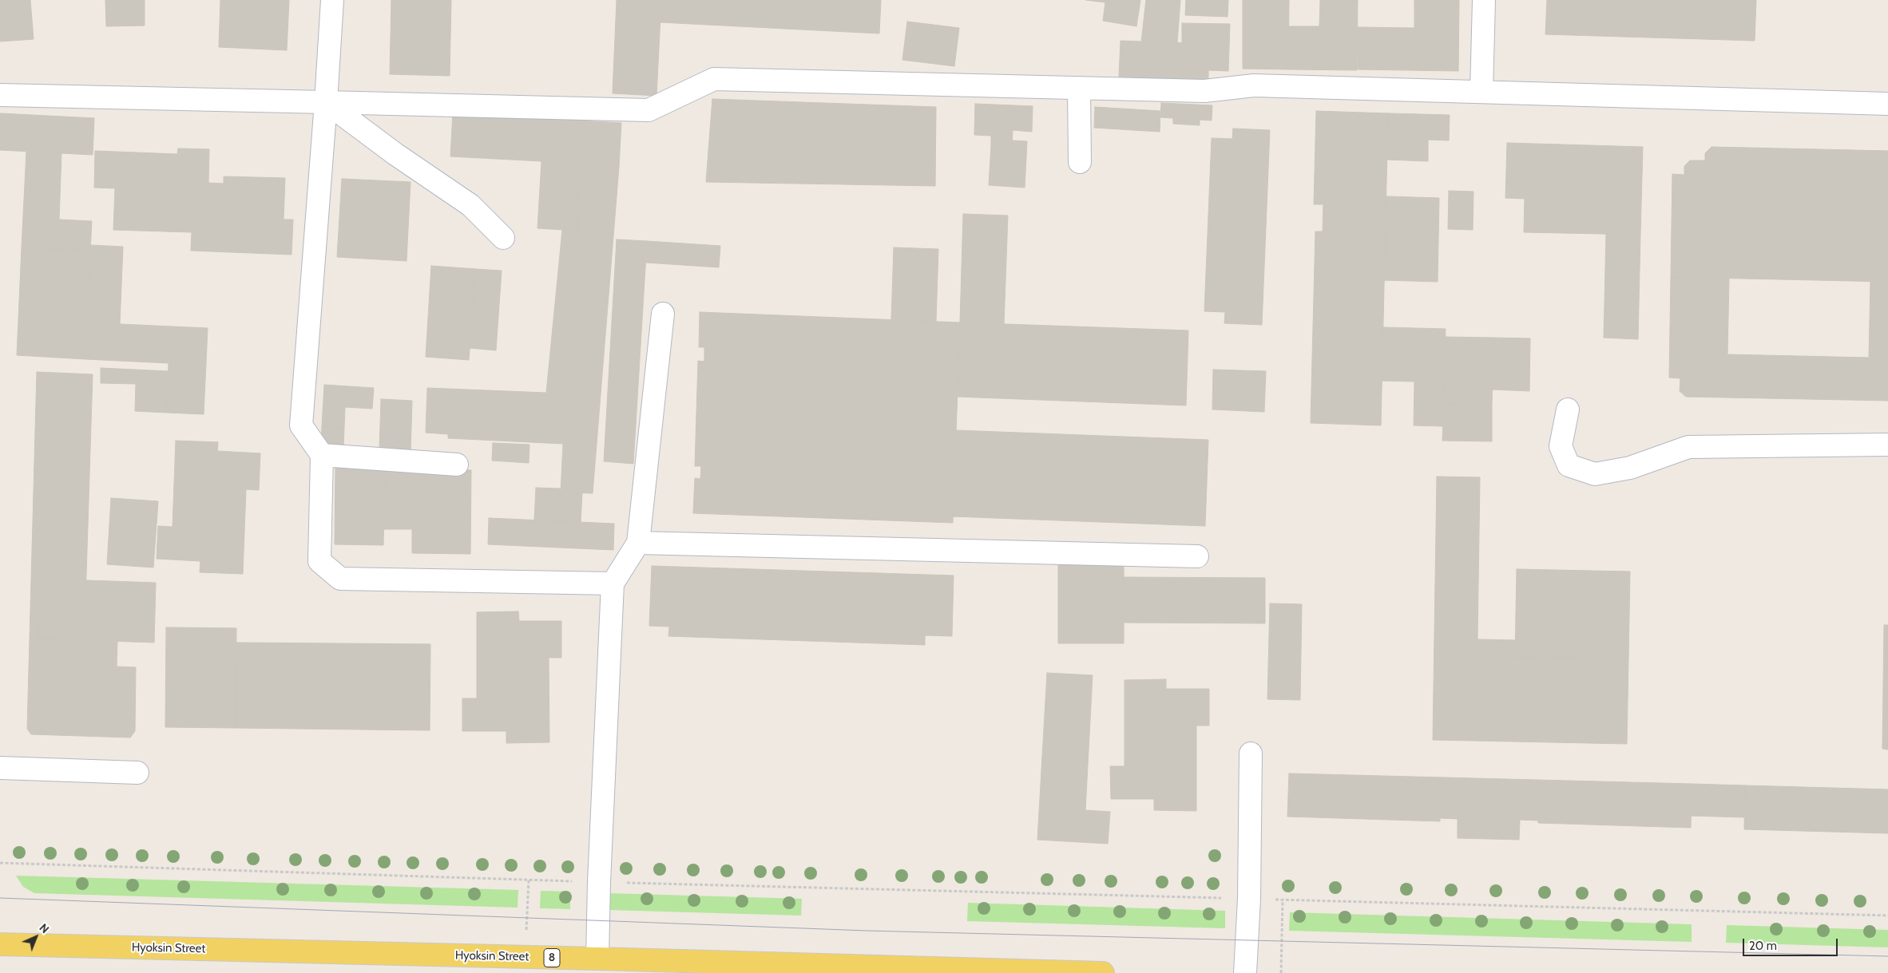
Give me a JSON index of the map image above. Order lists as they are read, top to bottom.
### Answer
{
  "streets": {
    "main road": ["Hyoksin Street", "8"]
  },
  "scale_bar": "20 m",
  "north": "top right"
}
